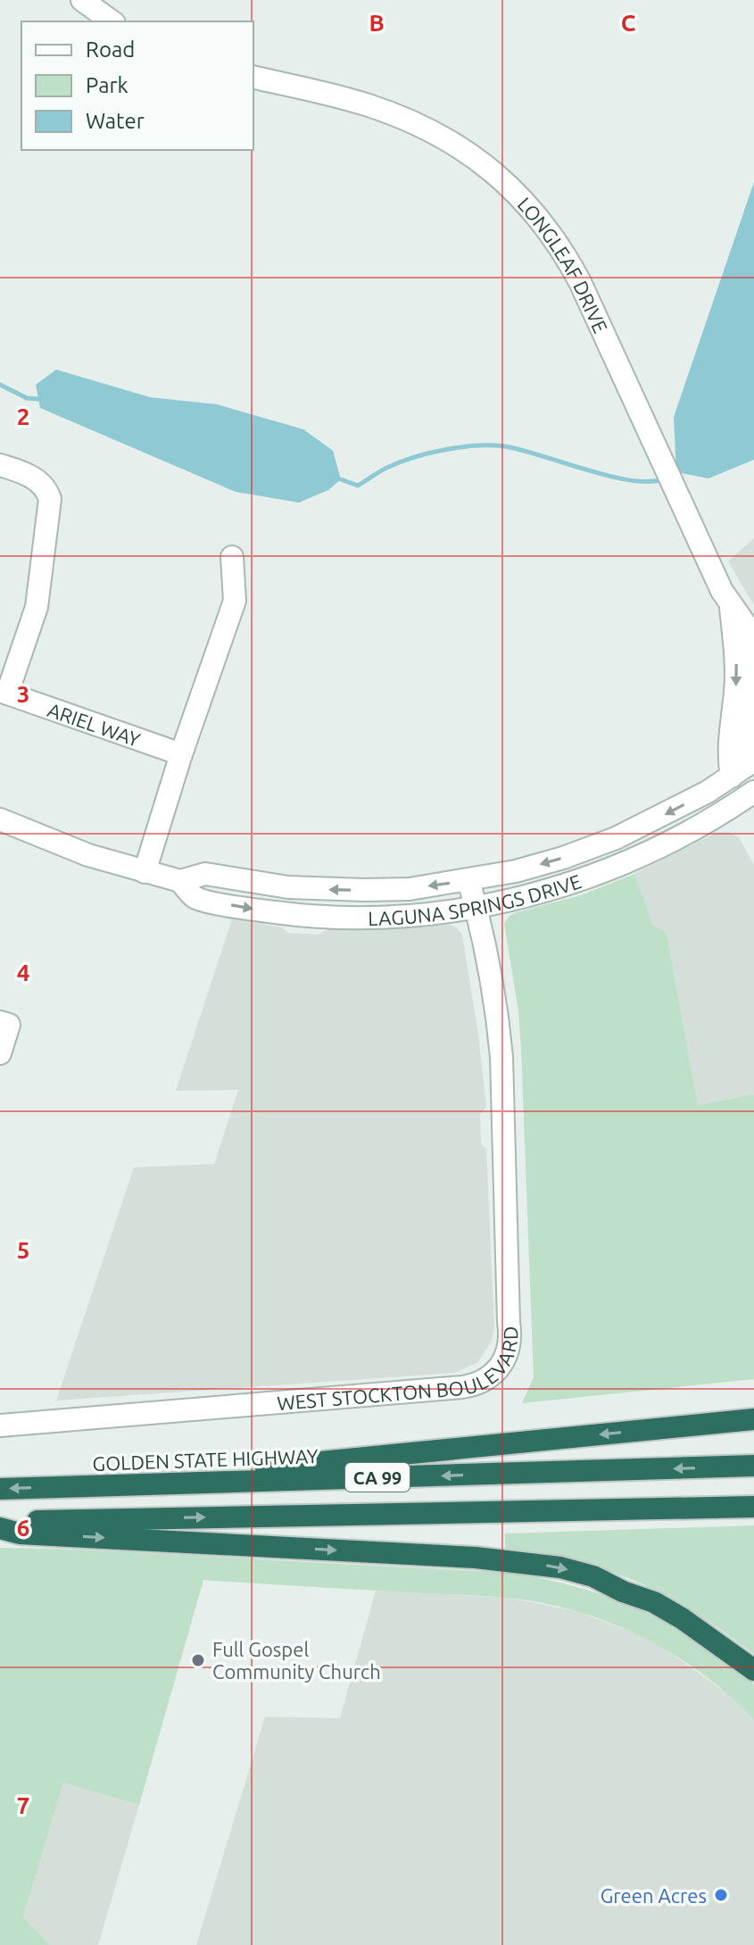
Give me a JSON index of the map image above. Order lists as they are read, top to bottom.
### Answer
{
  "streets": {
    "highway": ["GOLDEN STATE HIGHWAY", "CA 99"],
    "street": [
      "LONGLEAF DRIVE",
      "ARIEL WAY",
      "LAGUNA SPRINGS DRIVE",
      "WEST STOCKTON BOULEVARD"
    ]
  },
  "crossings": [
    ["LONGLEAF DRIVE", "LAGUNA SPRINGS DRIVE"],
    ["LAGUNA SPRINGS DRIVE", "WEST STOCKTON BOULEVARD"]
  ],
  "places": ["Full Gospel Community Church", "Green Acres"],
  "legend": ["Road", "Park", "Water"],
  "grid": {
    "columns": ["B", "C"],
    "rows": [
      "2",
      "3",
      "4",
      "5",
      "6",
      "7"
    ]
  }
}
